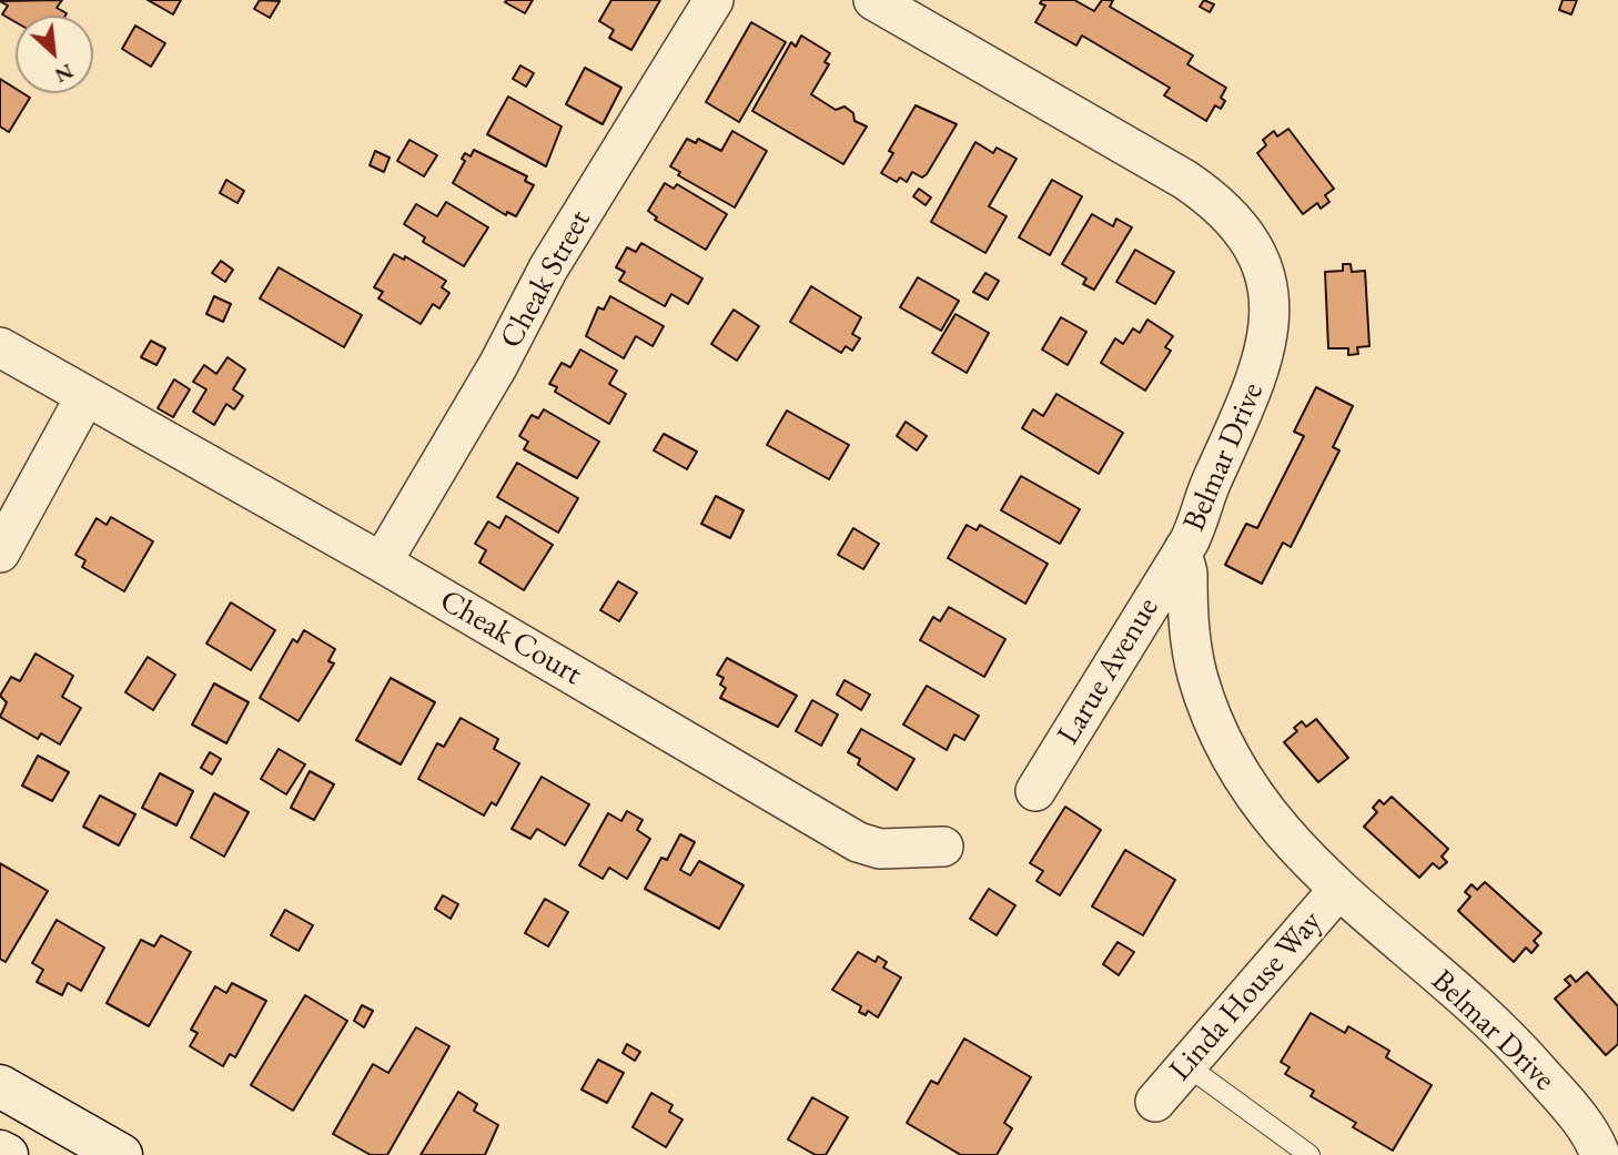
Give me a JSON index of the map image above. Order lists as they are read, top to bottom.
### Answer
{
  "streets": {
    "street": [
      "Cheak Street",
      "Belmar Drive",
      "Cheak Court",
      "Larue Avenue",
      "Linda House Way"
    ]
  },
  "crossings": [
    ["Cheak Street", "Cheak Court"],
    ["Belmar Drive", "Larue Avenue"],
    ["Belmar Drive", "Linda House Way"]
  ],
  "north": "bottom right"
}
